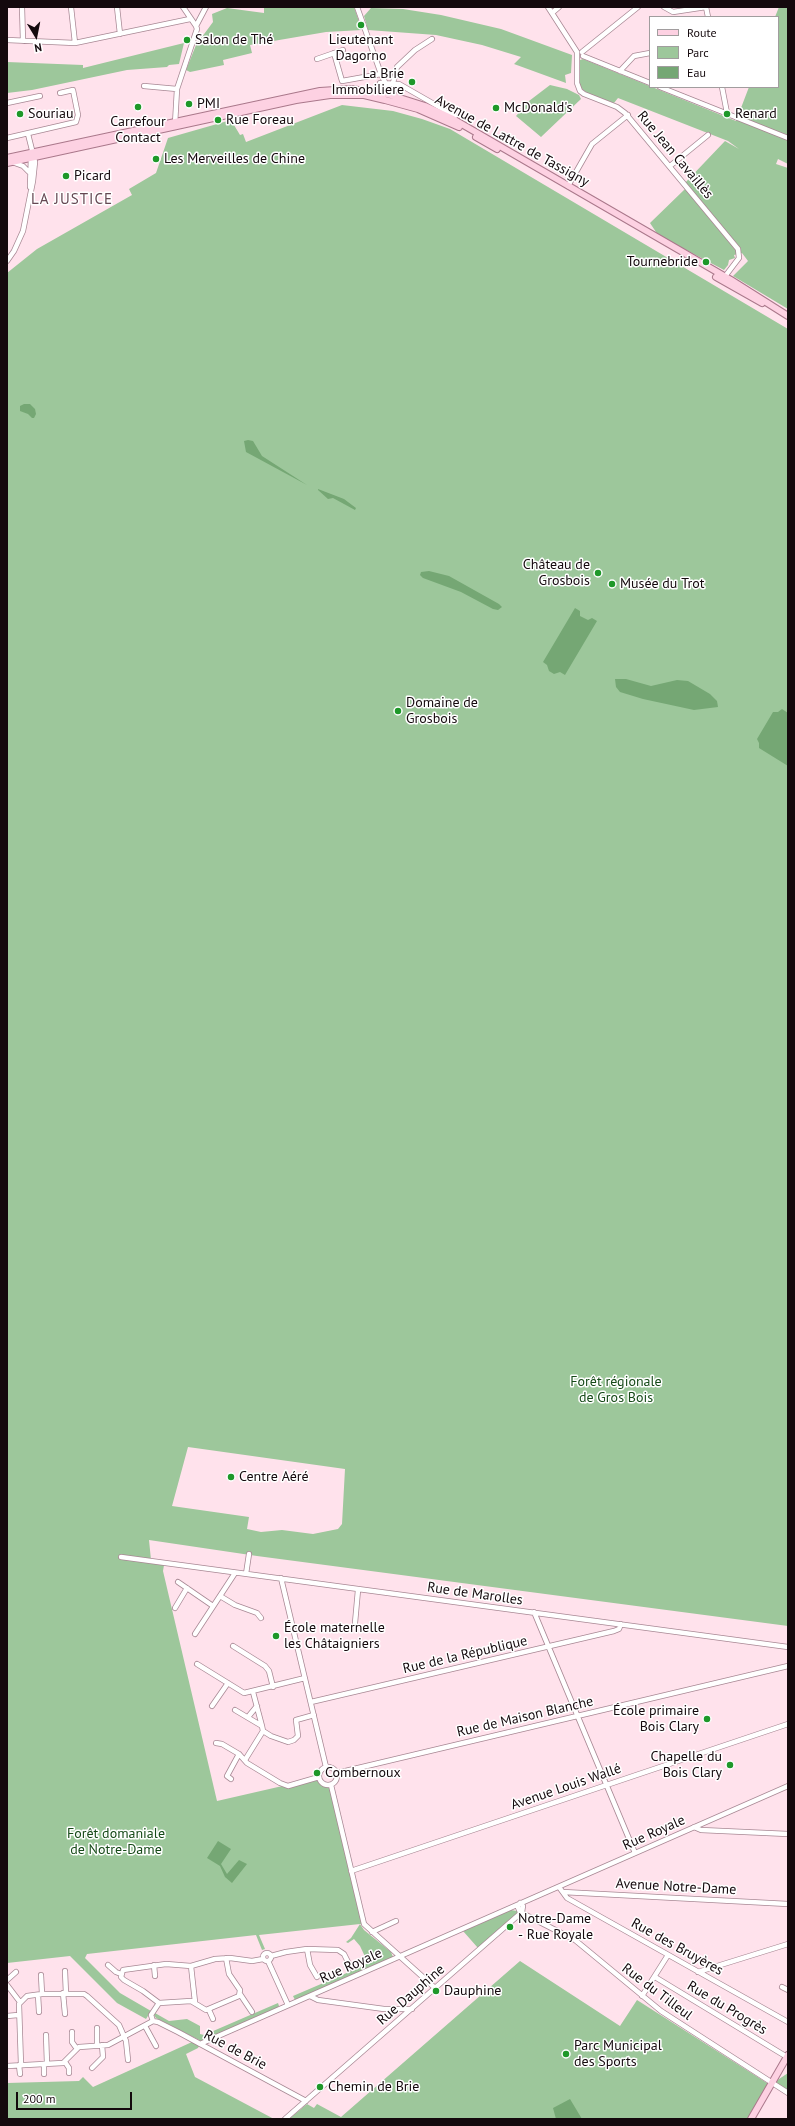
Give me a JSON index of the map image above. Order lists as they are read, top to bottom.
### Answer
{
  "streets": {
    "main road": ["Avenue de Lattre de Tassigny"],
    "street": [
      "Rue Jean Cavaillès",
      "Rue de Marolles",
      "Rue de la République",
      "Rue de Maison Blanche",
      "Avenue Louis Wallé",
      "Rue Royale",
      "Avenue Notre-Dame",
      "Rue des Bruyères",
      "Rue du Tilleul",
      "Rue Dauphine",
      "Rue du Progrès",
      "Rue de Brie"
    ]
  },
  "crossings": [
    ["Avenue de Lattre de Tassigny", "Rue Jean Cavaillès"],
    ["Rue de Marolles", "Rue de la République"],
    ["Rue Royale", "Rue des Bruyères"],
    ["Rue Royale", "Rue du Tilleul"],
    ["Rue Royale", "Rue de Brie"],
    ["Avenue Notre-Dame", "Rue des Bruyères"],
    ["Rue du Tilleul", "Rue Dauphine"],
    ["Rue Dauphine", "Rue de Brie"]
  ],
  "districts": ["LA JUSTICE"],
  "parks": ["Forêt régionale de Gros Bois", "Forêt domaniale de Notre-Dame"],
  "places": [
    "Lieutenant Dagorno",
    "Salon de Thé",
    "La Brie Immobiliere",
    "PMI",
    "Carrefour Contact",
    "McDonald's",
    "Souriau",
    "Renard",
    "Rue Foreau",
    "Les Merveilles de Chine",
    "Picard",
    "Tournebride",
    "Château de Grosbois",
    "Musée du Trot",
    "Domaine de Grosbois",
    "Centre Aéré",
    "École maternelle les Châtaigniers",
    "École primaire Bois Clary",
    "Chapelle du Bois Clary",
    "Combernoux",
    "Notre-Dame - Rue Royale",
    "Dauphine",
    "Parc Municipal des Sports",
    "Chemin de Brie"
  ],
  "legend": ["Route", "Parc", "Eau"],
  "scale_bar": "200 m",
  "north": "bottom"
}
